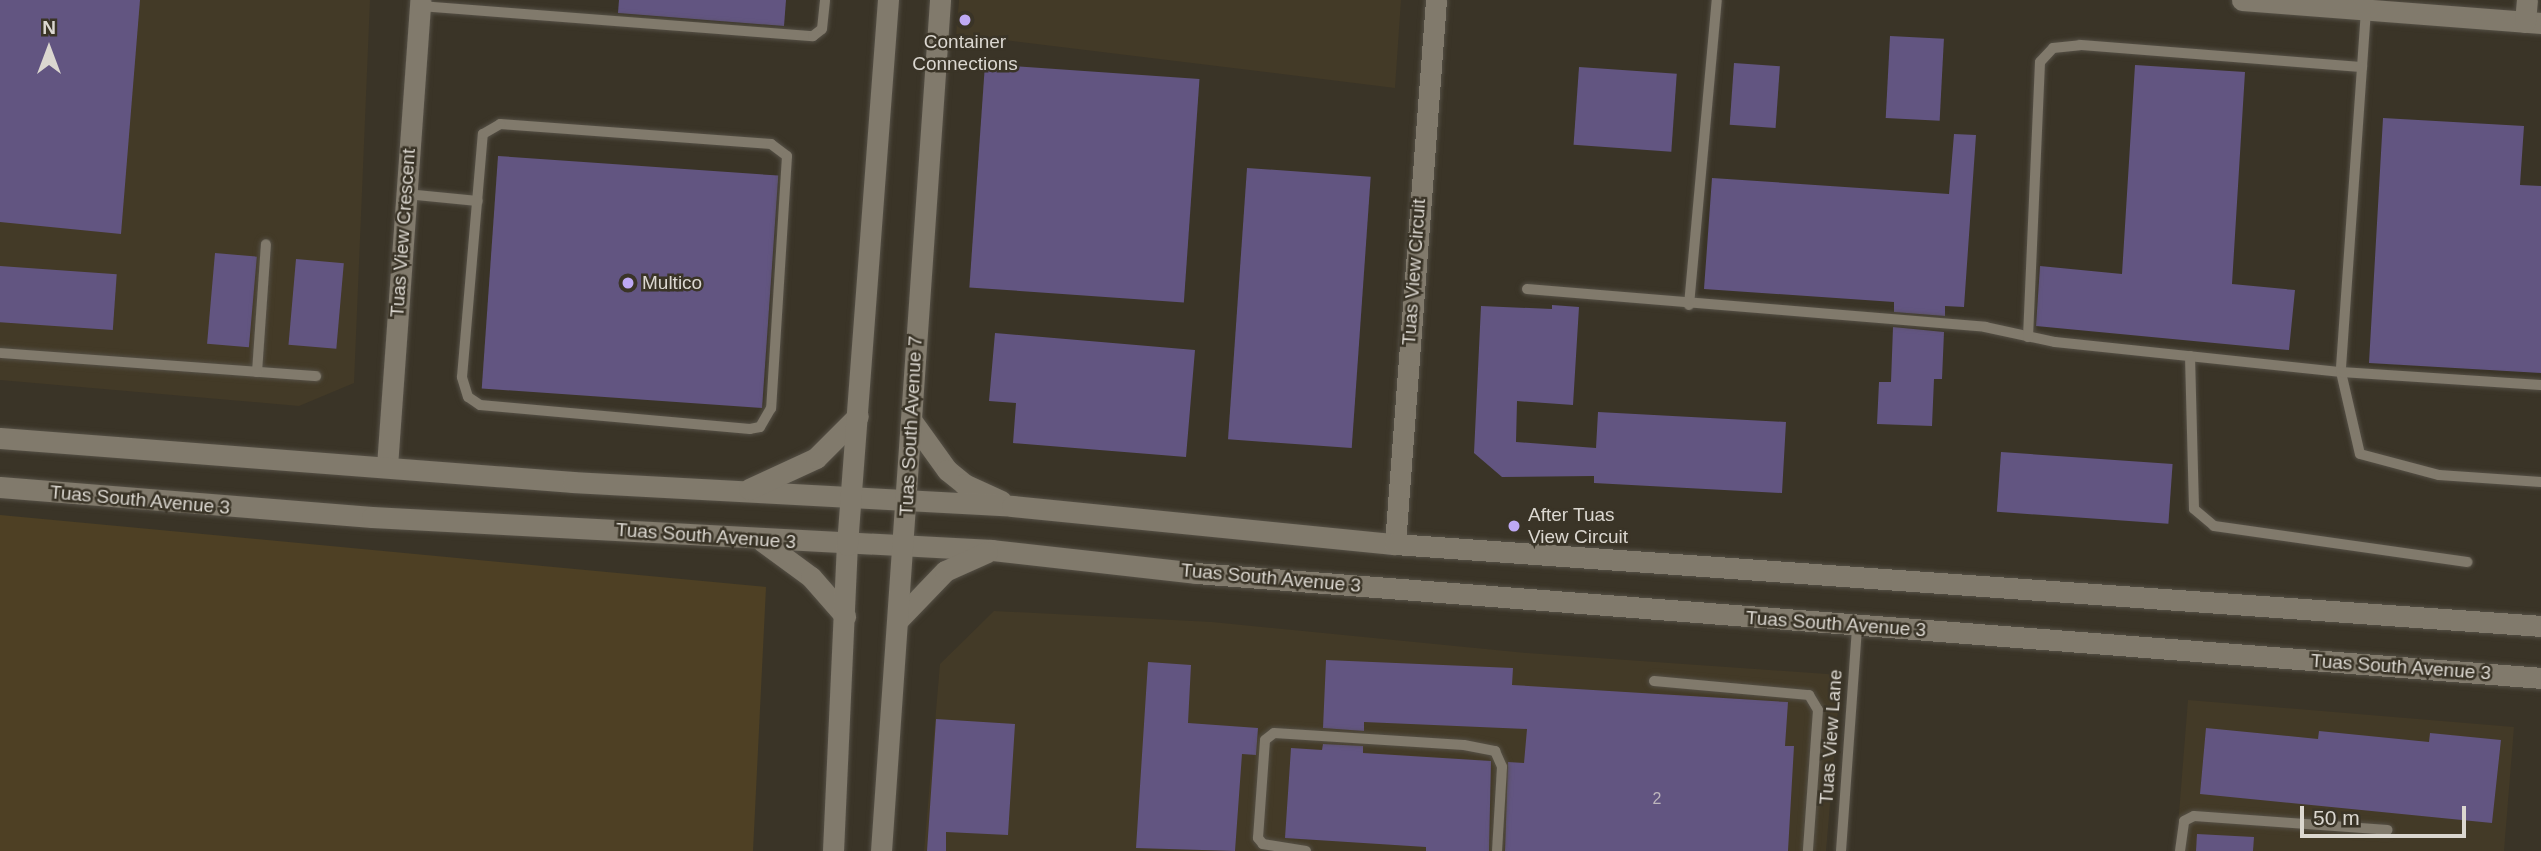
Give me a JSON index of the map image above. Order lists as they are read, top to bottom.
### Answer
{
  "streets": {
    "street": [
      "Tuas View Crescent",
      "Tuas View Circuit",
      "Tuas South Avenue 7",
      "Tuas South Avenue 3"
    ],
    "lane": ["Tuas View Lane"]
  },
  "crossings": [
    ["Tuas South Avenue 7", "Tuas South Avenue 3"],
    ["Tuas South Avenue 3", "Tuas View Lane"]
  ],
  "places": ["Container Connections", "Multico", "After Tuas View Circuit"],
  "house_numbers": ["2"],
  "scale_bar": "50 m",
  "north": "top"
}
